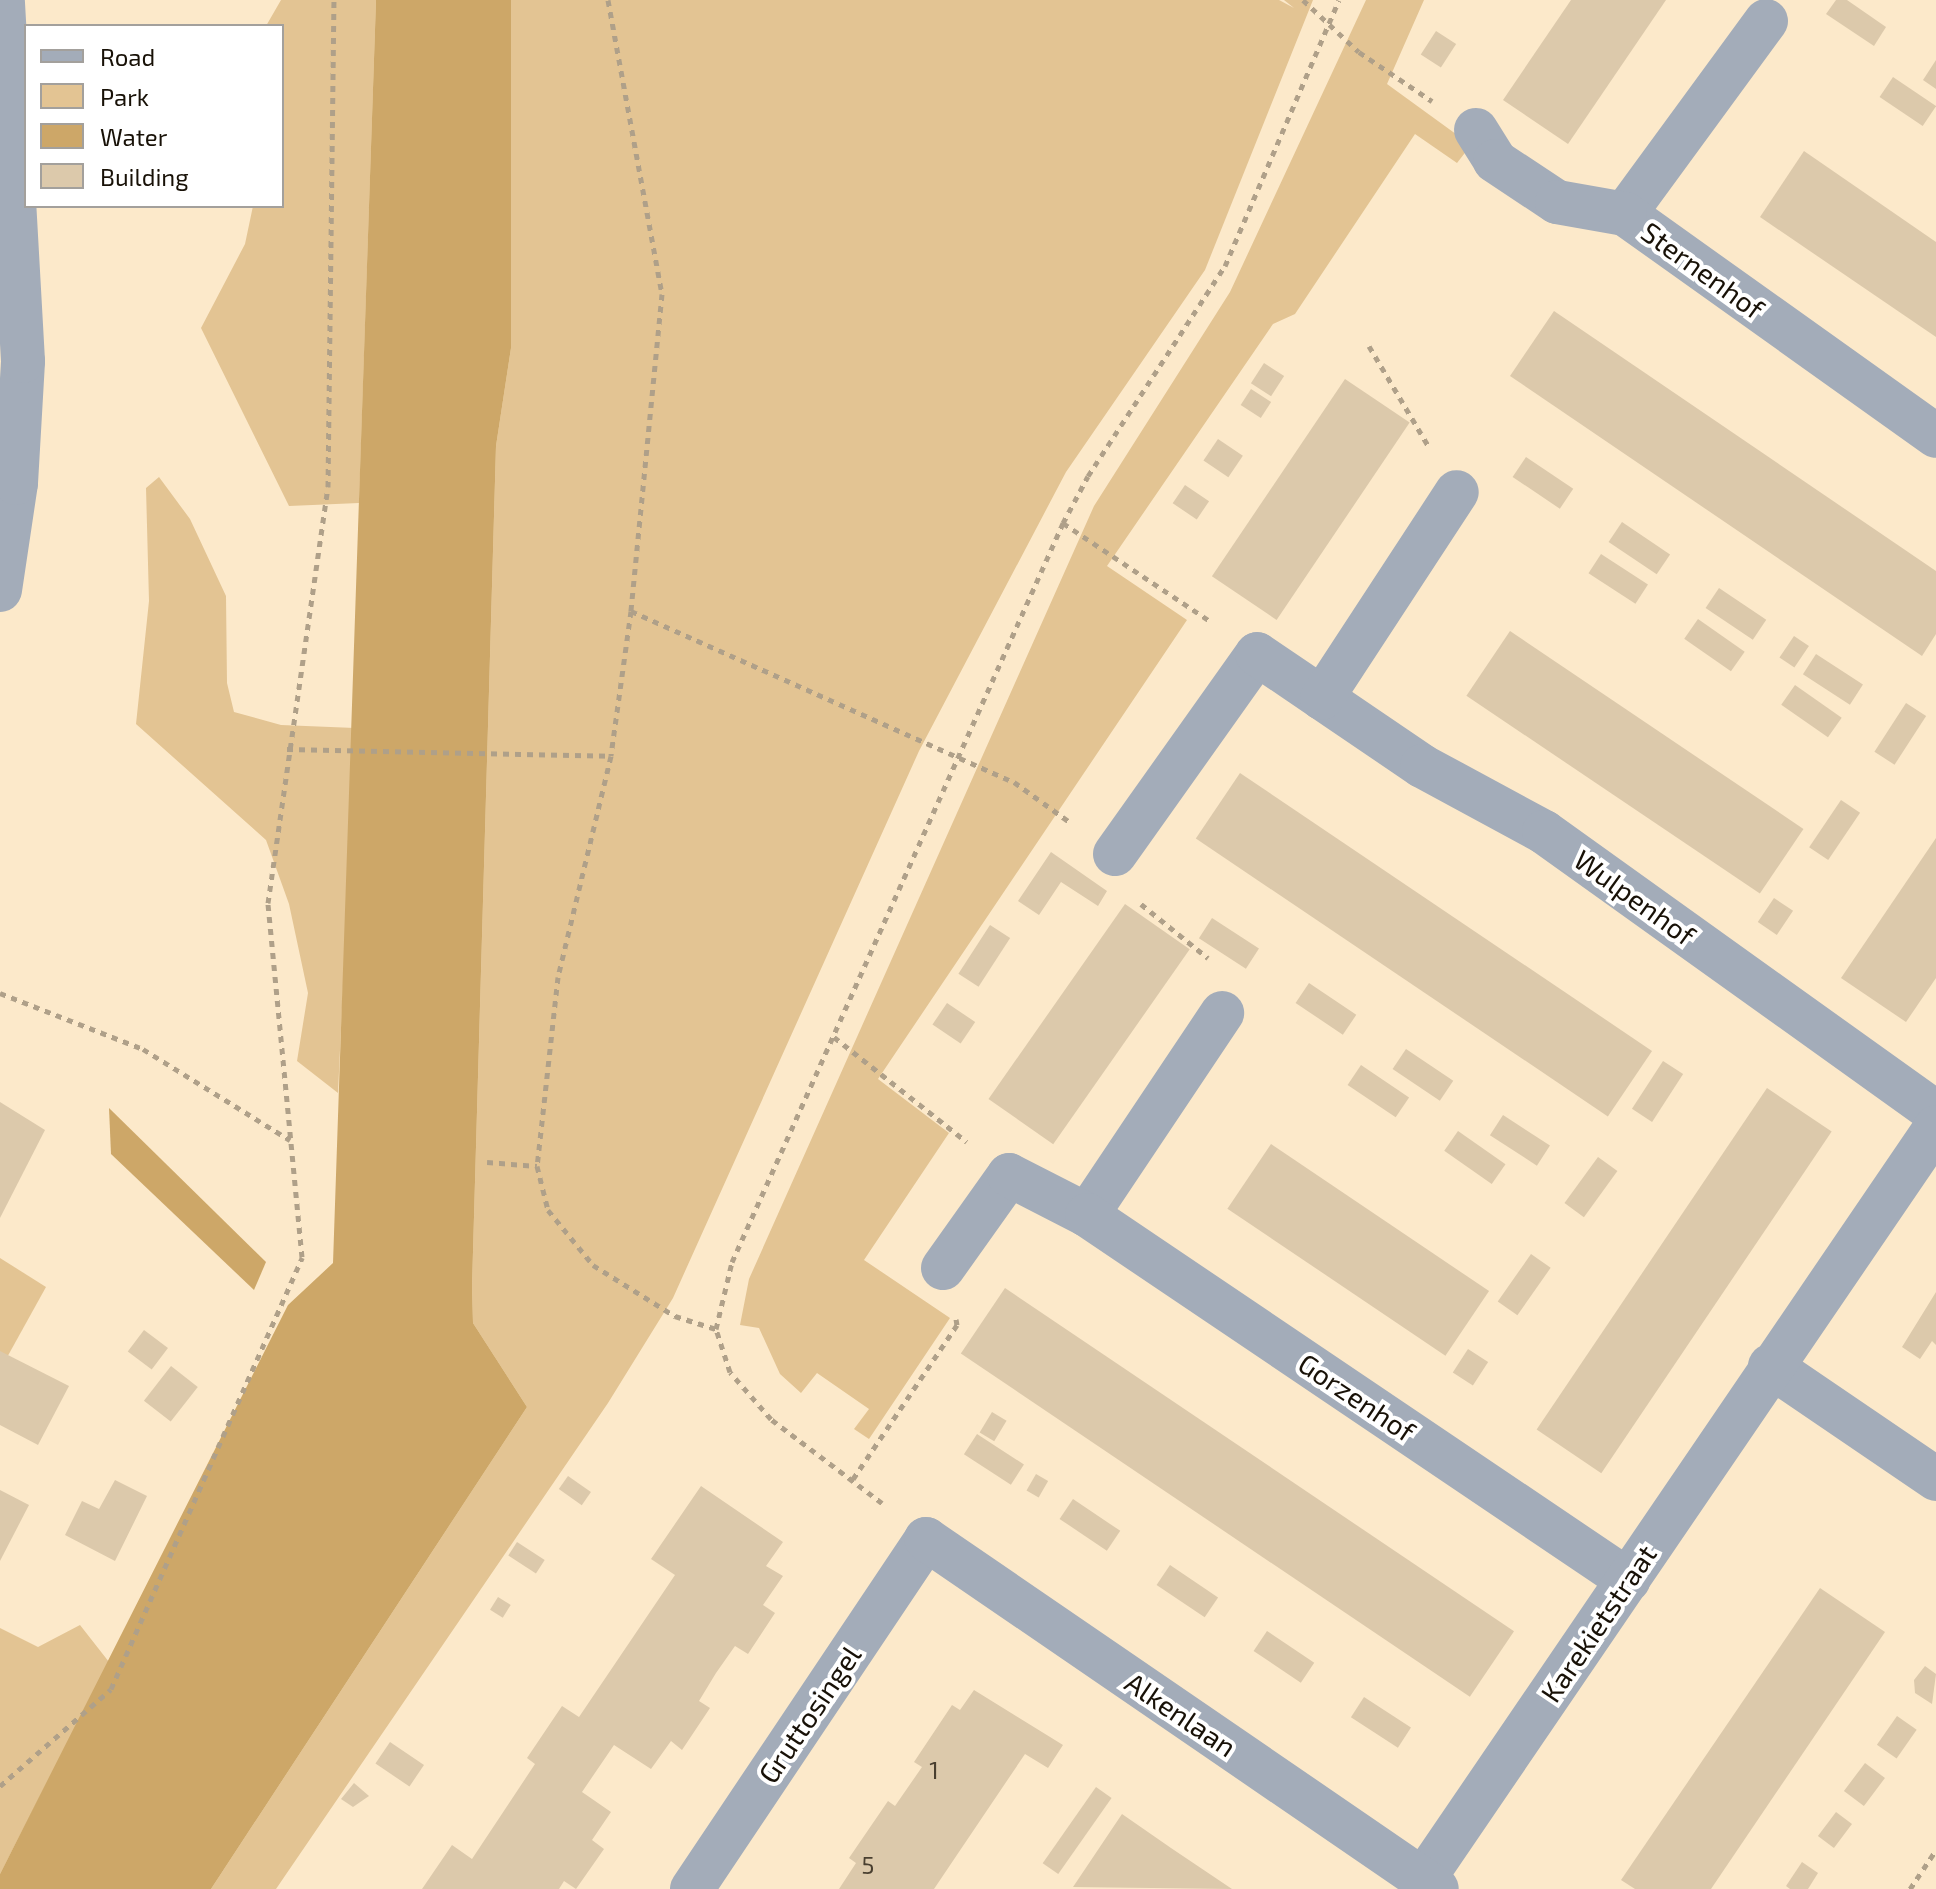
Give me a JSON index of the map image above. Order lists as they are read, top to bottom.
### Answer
{
  "streets": {
    "street": [
      "Sternenhof",
      "Wulpenhof",
      "Gorzenhof",
      "Karekietstraat",
      "Gruttosingel",
      "Alkenlaan"
    ]
  },
  "crossings": [
    ["Gorzenhof", "Karekietstraat"],
    ["Karekietstraat", "Alkenlaan"],
    ["Gruttosingel", "Alkenlaan"]
  ],
  "house_numbers": ["1", "5"],
  "legend": [
    "Road",
    "Park",
    "Water",
    "Building"
  ]
}
